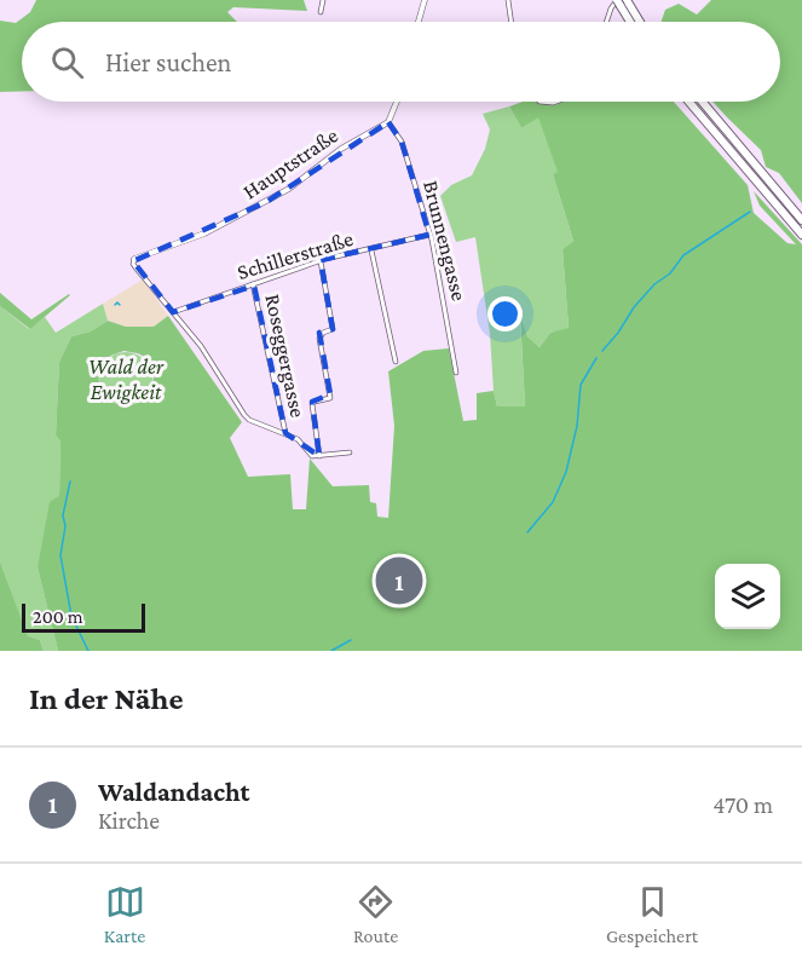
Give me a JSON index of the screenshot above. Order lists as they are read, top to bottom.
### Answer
{
  "streets": {
    "street": [
      "Hauptstraße",
      "Brunnengasse",
      "Schillerstraße",
      "Roseggergasse"
    ]
  },
  "crossings": [
    ["Hauptstraße", "Brunnengasse"],
    ["Brunnengasse", "Schillerstraße"],
    ["Schillerstraße", "Roseggergasse"]
  ],
  "parks": ["Wald der Ewigkeit"],
  "scale_bar": "200 m",
  "page": {
    "search": "Hier suchen",
    "pins": "1",
    "scale": "200 m",
    "heading": "In der Nähe",
    "list": [
      {
        "mark": "1",
        "name": "Waldandacht",
        "note": "Kirche",
        "value": "470 m"
      }
    ],
    "nav": ["Karte", "Route", "Gespeichert"]
  }
}
